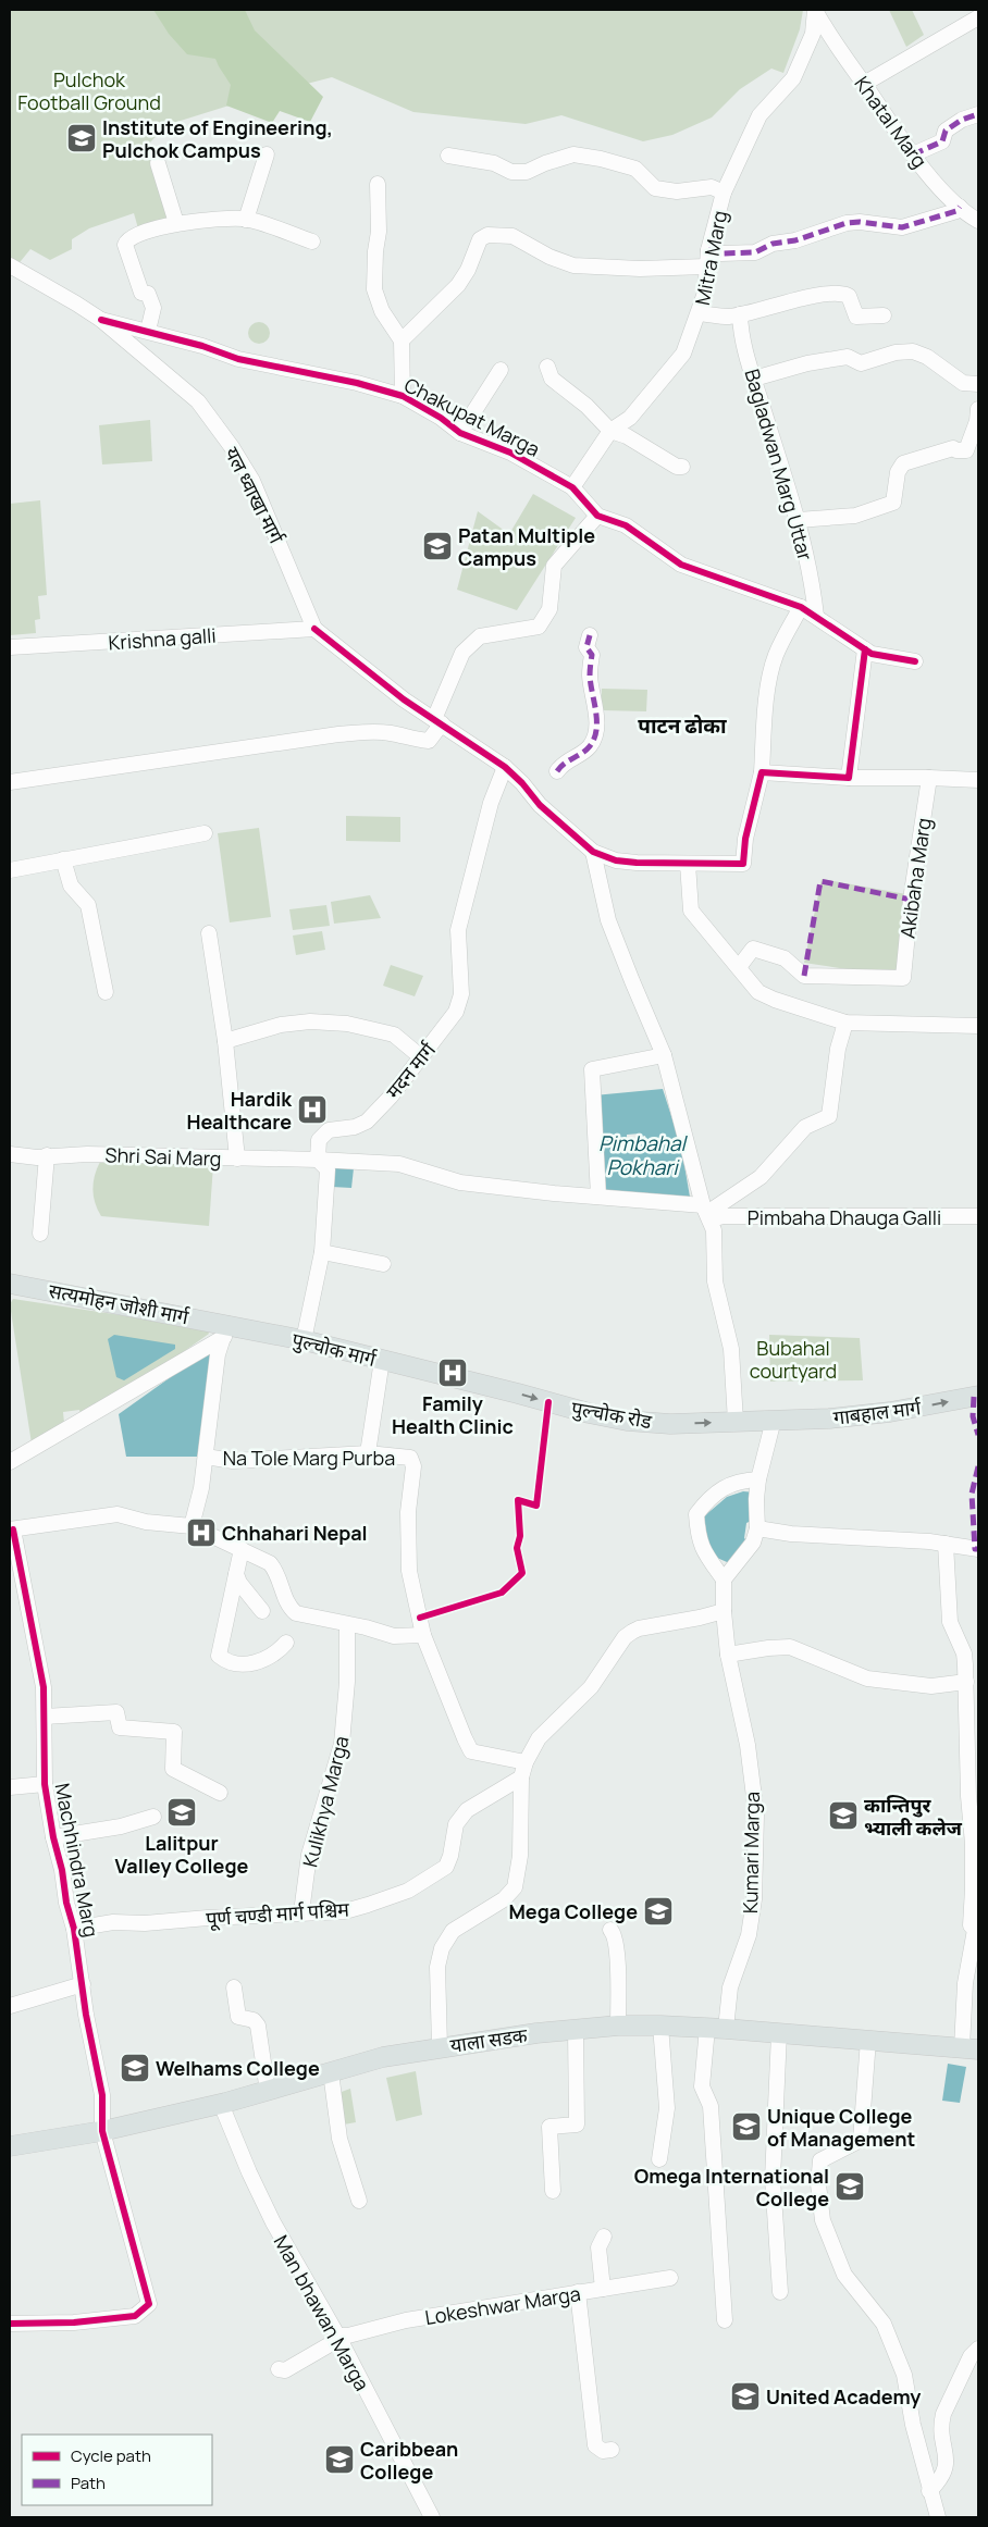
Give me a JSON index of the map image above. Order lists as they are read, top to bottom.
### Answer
{
  "streets": {
    "main road": [
      "सत्यमोहन जोशी मार्ग",
      "पुल्चोक मार्ग",
      "गाबहाल मार्ग",
      "पुल्चोक रोड",
      "याला सडक"
    ],
    "street": [
      "Khatal Marg",
      "Mitra Marg",
      "Chakupat Marga",
      "Bagladwan Marg Uttar",
      "यल ध्वाखा मार्ग",
      "Krishna galli",
      "Akibaha Marg",
      "मदन मार्ग",
      "Shri Sai Marg",
      "Pimbaha Dhauga Galli",
      "Na Tole Marg Purba",
      "Kulikhya Marga",
      "Kumari Marga",
      "Machhindra Marg",
      "पूर्ण चण्डी मार्ग पश्चिम",
      "Lokeshwar Marga",
      "Man bhawan Marga"
    ]
  },
  "crossings": [
    ["Khatal Marg", "Mitra Marg"],
    ["Mitra Marg", "Chakupat Marga"],
    ["Chakupat Marga", "Bagladwan Marg Uttar"],
    ["Chakupat Marga", "यल ध्वाखा मार्ग"],
    ["यल ध्वाखा मार्ग", "Krishna galli"],
    ["मदन मार्ग", "Shri Sai Marg"],
    ["Shri Sai Marg", "Pimbaha Dhauga Galli"],
    ["सत्यमोहन जोशी मार्ग", "पुल्चोक मार्ग"],
    ["पुल्चोक मार्ग", "पुल्चोक रोड"],
    ["गाबहाल मार्ग", "पुल्चोक रोड"],
    ["Kulikhya Marga", "पूर्ण चण्डी मार्ग पश्चिम"],
    ["Kumari Marga", "याला सडक"],
    ["Machhindra Marg", "पूर्ण चण्डी मार्ग पश्चिम"],
    ["Machhindra Marg", "याला सडक"],
    ["याला सडक", "Man bhawan Marga"],
    ["Lokeshwar Marga", "Man bhawan Marga"]
  ],
  "one_way": ["गाबहाल मार्ग", "पुल्चोक रोड"],
  "districts": ["पाटन ढोका"],
  "water": ["Pimbahal Pokhari"],
  "parks": ["Pulchok Football Ground", "Bubahal courtyard"],
  "places": {
    "school or university": [
      "Institute of Engineering, Pulchok Campus",
      "Patan Multiple Campus",
      "Lalitpur Valley College",
      "कान्तिपुर भ्याली कलेज",
      "Mega College",
      "Welhams College",
      "Unique College of Management",
      "Omega International College",
      "United Academy",
      "Caribbean College"
    ],
    "hospital": ["Hardik Healthcare", "Family Health Clinic", "Chhahari Nepal"]
  },
  "legend": ["Cycle path", "Path"]
}
